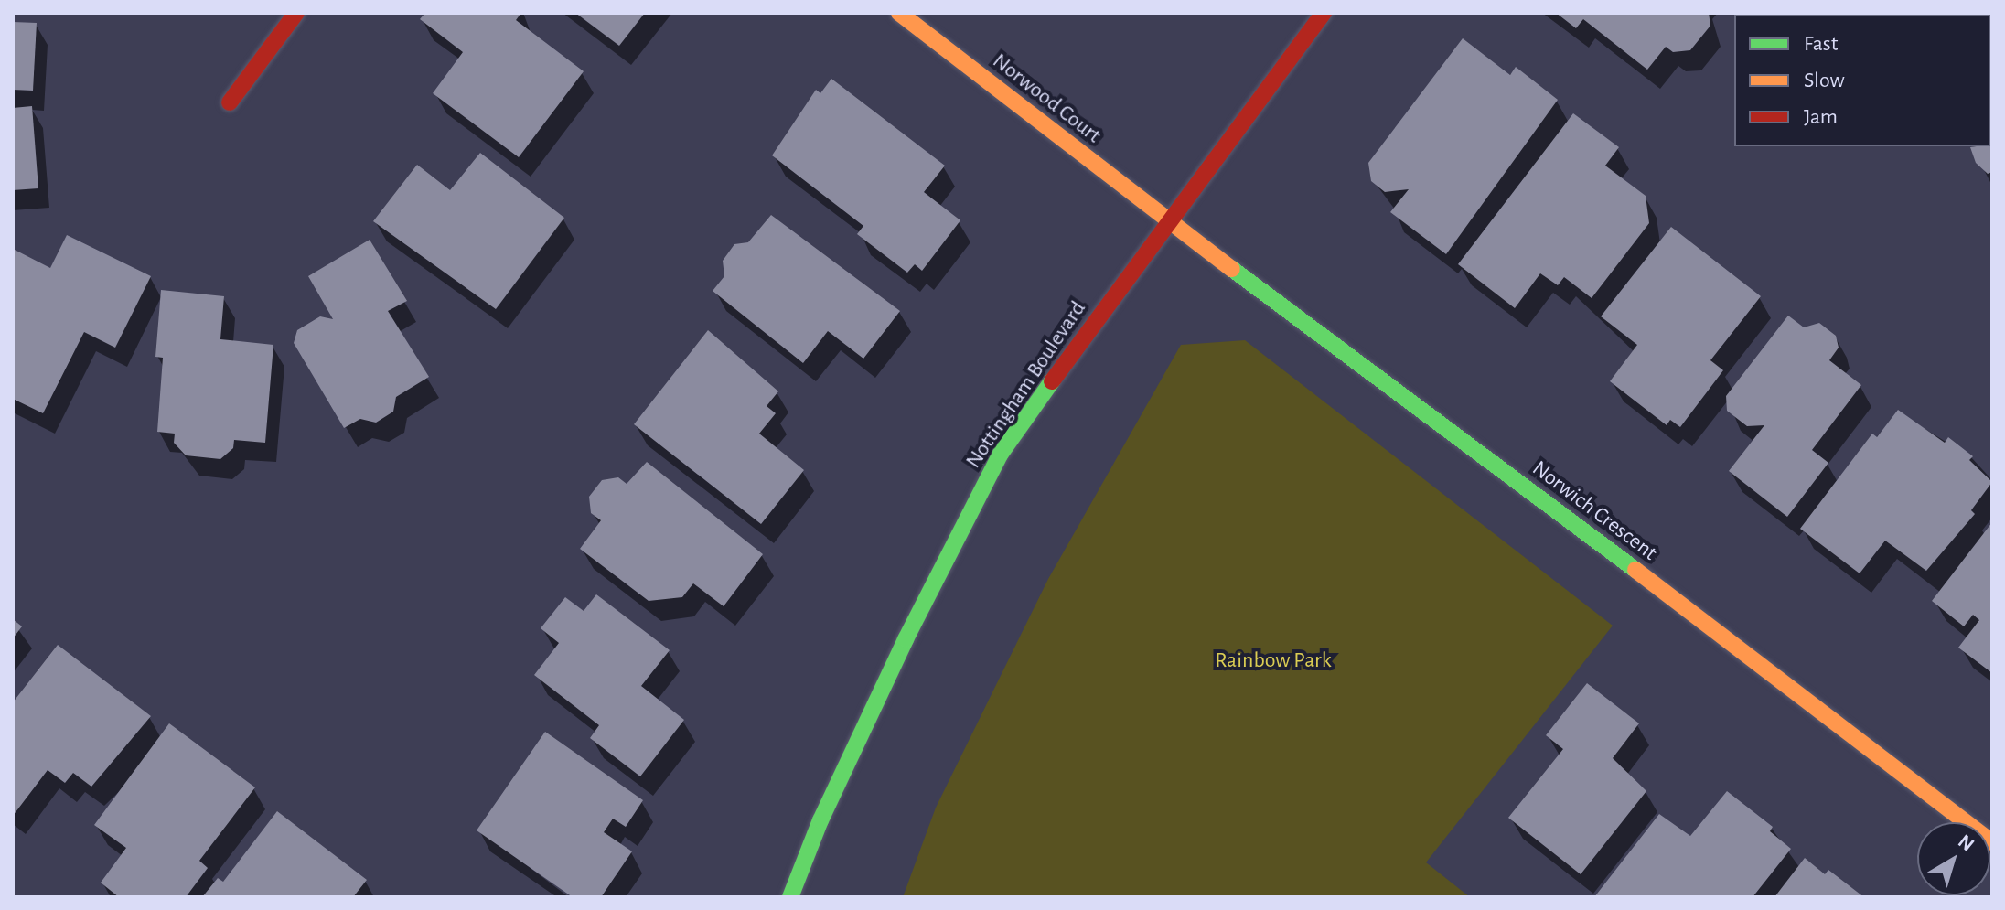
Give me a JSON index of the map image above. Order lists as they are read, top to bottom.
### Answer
{
  "streets": {
    "street": ["Norwood Court", "Nottingham Boulevard", "Norwich Crescent"]
  },
  "crossings": [
    ["Norwood Court", "Nottingham Boulevard"],
    ["Norwood Court", "Norwich Crescent"],
    ["Nottingham Boulevard", "Norwich Crescent"]
  ],
  "parks": ["Rainbow Park"],
  "legend": ["Fast", "Slow", "Jam"],
  "north": "top right"
}
